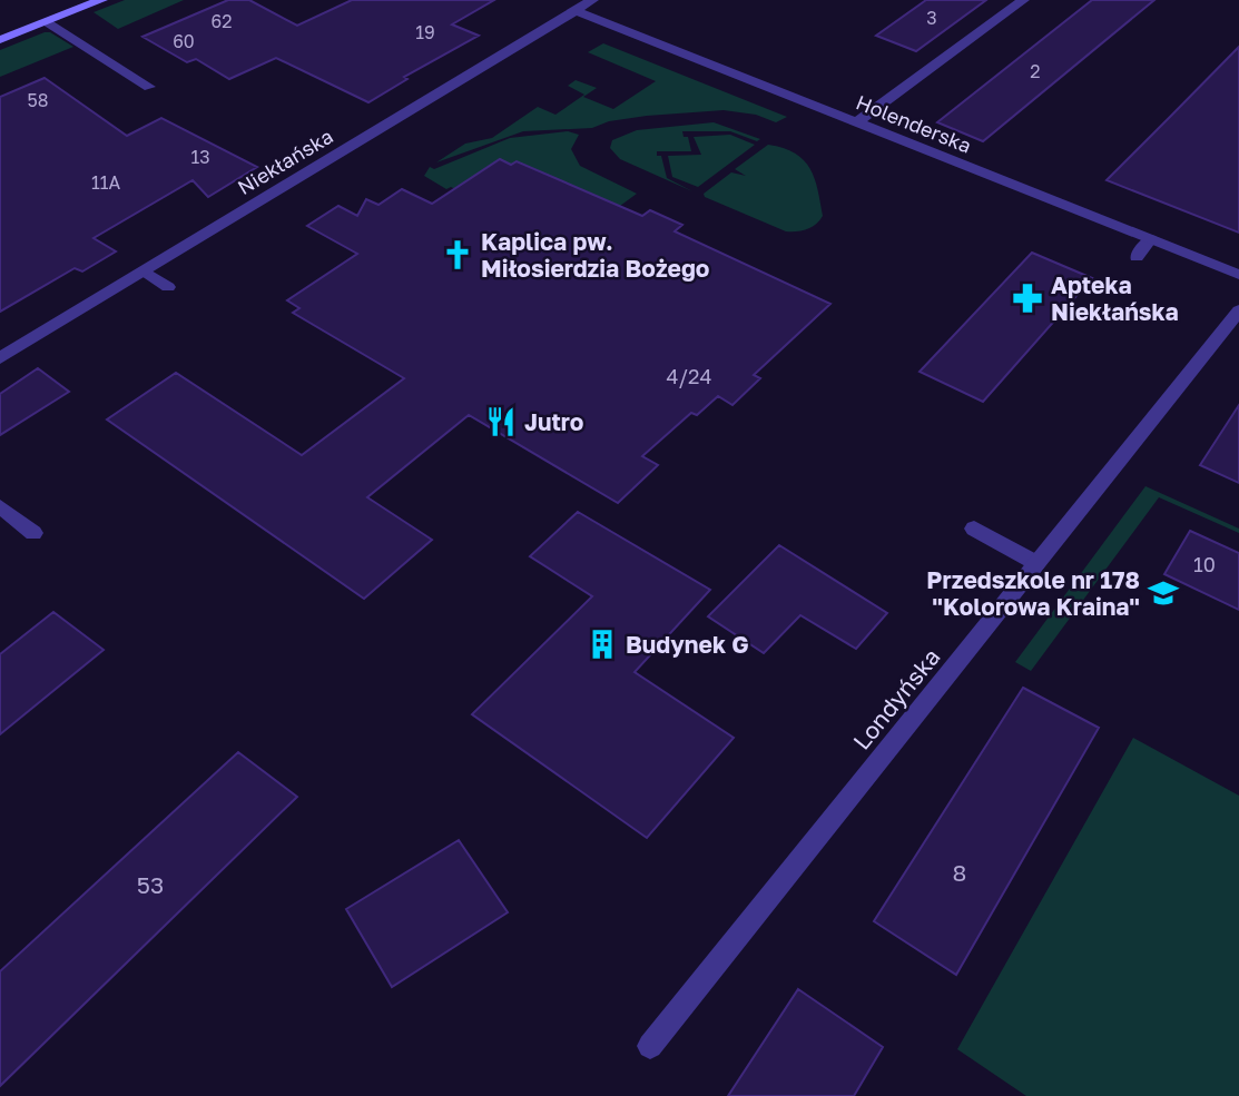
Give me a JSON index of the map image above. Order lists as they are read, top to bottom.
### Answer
{
  "streets": {
    "street": ["Holenderska", "Niekłańska", "Londyńska"]
  },
  "crossings": [
    ["Holenderska", "Niekłańska"]
  ],
  "places": {
    "church": ["Kaplica pw. Miłosierdzia Bożego"],
    "pharmacy": ["Apteka Niekłańska"],
    "restaurant": ["Jutro"],
    "school or university": ["Przedszkole nr 178 \"Kolorowa Kraina\""],
    "building": ["Budynek G"]
  },
  "house_numbers": [
    "3",
    "62",
    "19",
    "60",
    "2",
    "58",
    "13",
    "11A",
    "4/24",
    "10",
    "8",
    "53"
  ]
}
